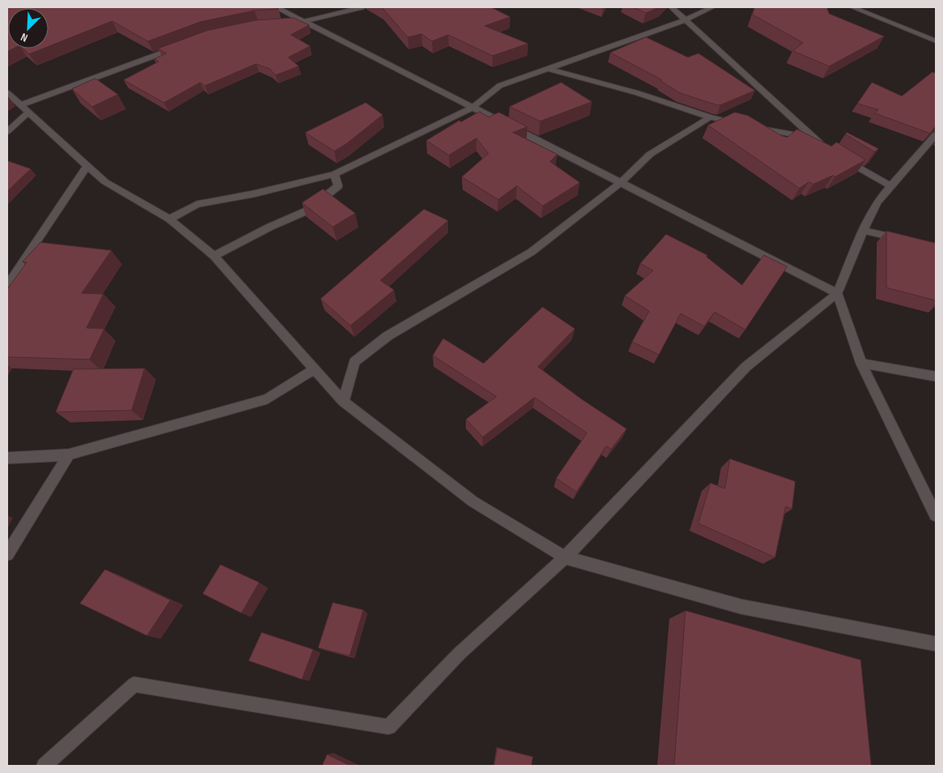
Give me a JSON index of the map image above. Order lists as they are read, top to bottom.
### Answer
{
  "north": "bottom left"
}
